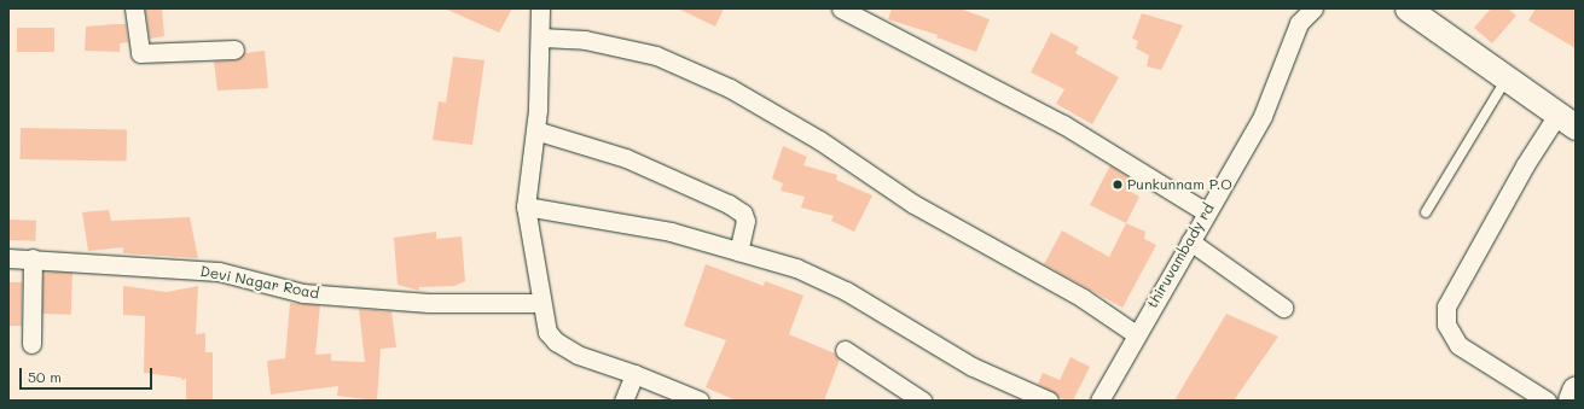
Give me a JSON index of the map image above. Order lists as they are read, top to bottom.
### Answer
{
  "streets": {
    "street": ["thiruvambady rd", "Devi Nagar Road"]
  },
  "places": ["Punkunnam P.O"],
  "scale_bar": "50 m"
}
